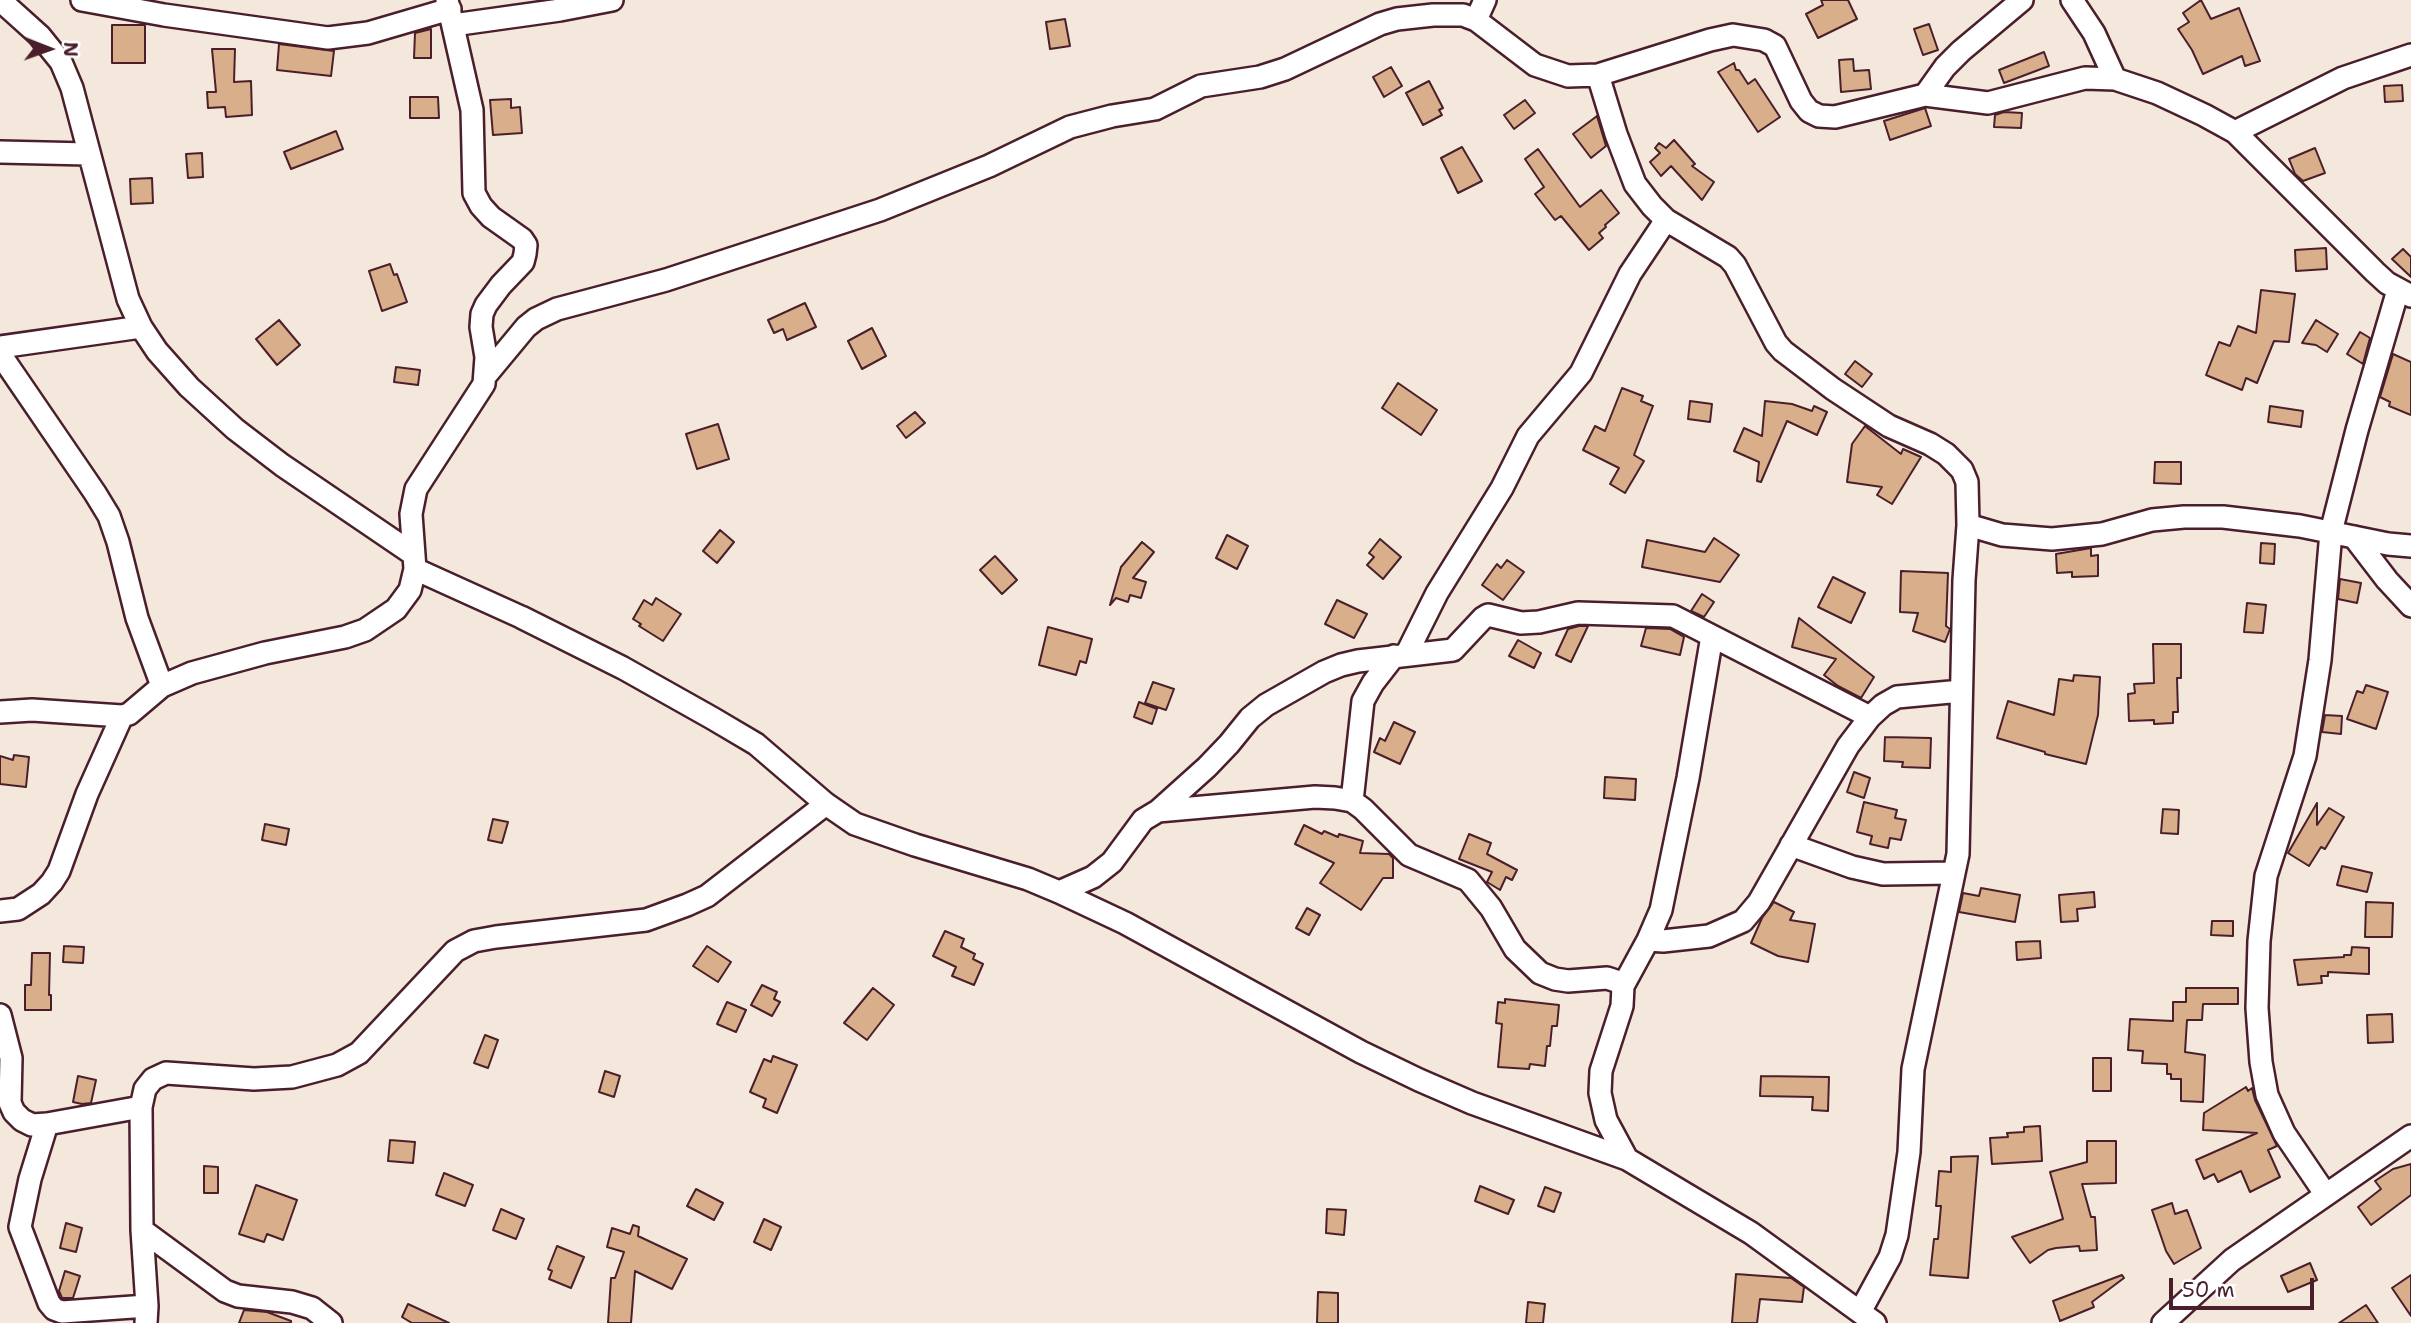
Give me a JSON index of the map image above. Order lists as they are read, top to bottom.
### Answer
{
  "scale_bar": "50 m",
  "north": "right"
}
